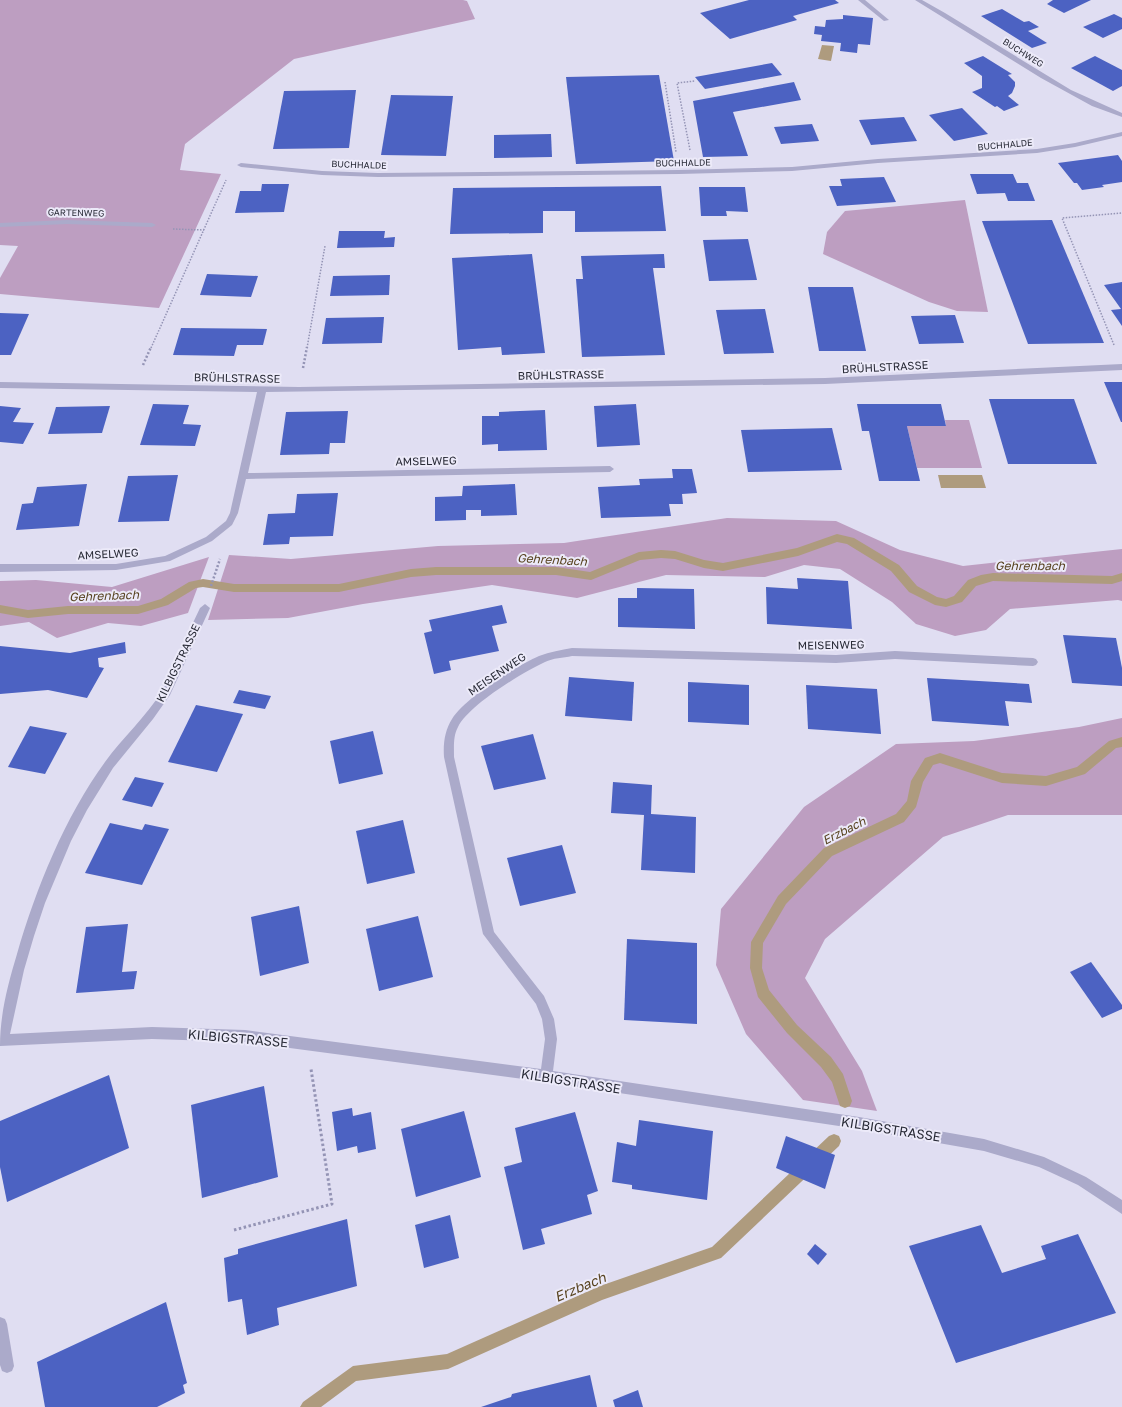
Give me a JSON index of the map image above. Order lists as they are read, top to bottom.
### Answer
{
  "streets": {
    "street": [
      "BUCHWEG",
      "BUCHHALDE",
      "GARTENWEG",
      "BRÜHLSTRASSE",
      "AMSELWEG",
      "MEISENWEG",
      "KILBIGSTRASSE"
    ]
  },
  "crossings": [
    ["BRÜHLSTRASSE", "AMSELWEG"],
    ["MEISENWEG", "KILBIGSTRASSE"]
  ],
  "water": ["Gehrenbach", "Erzbach"]
}
